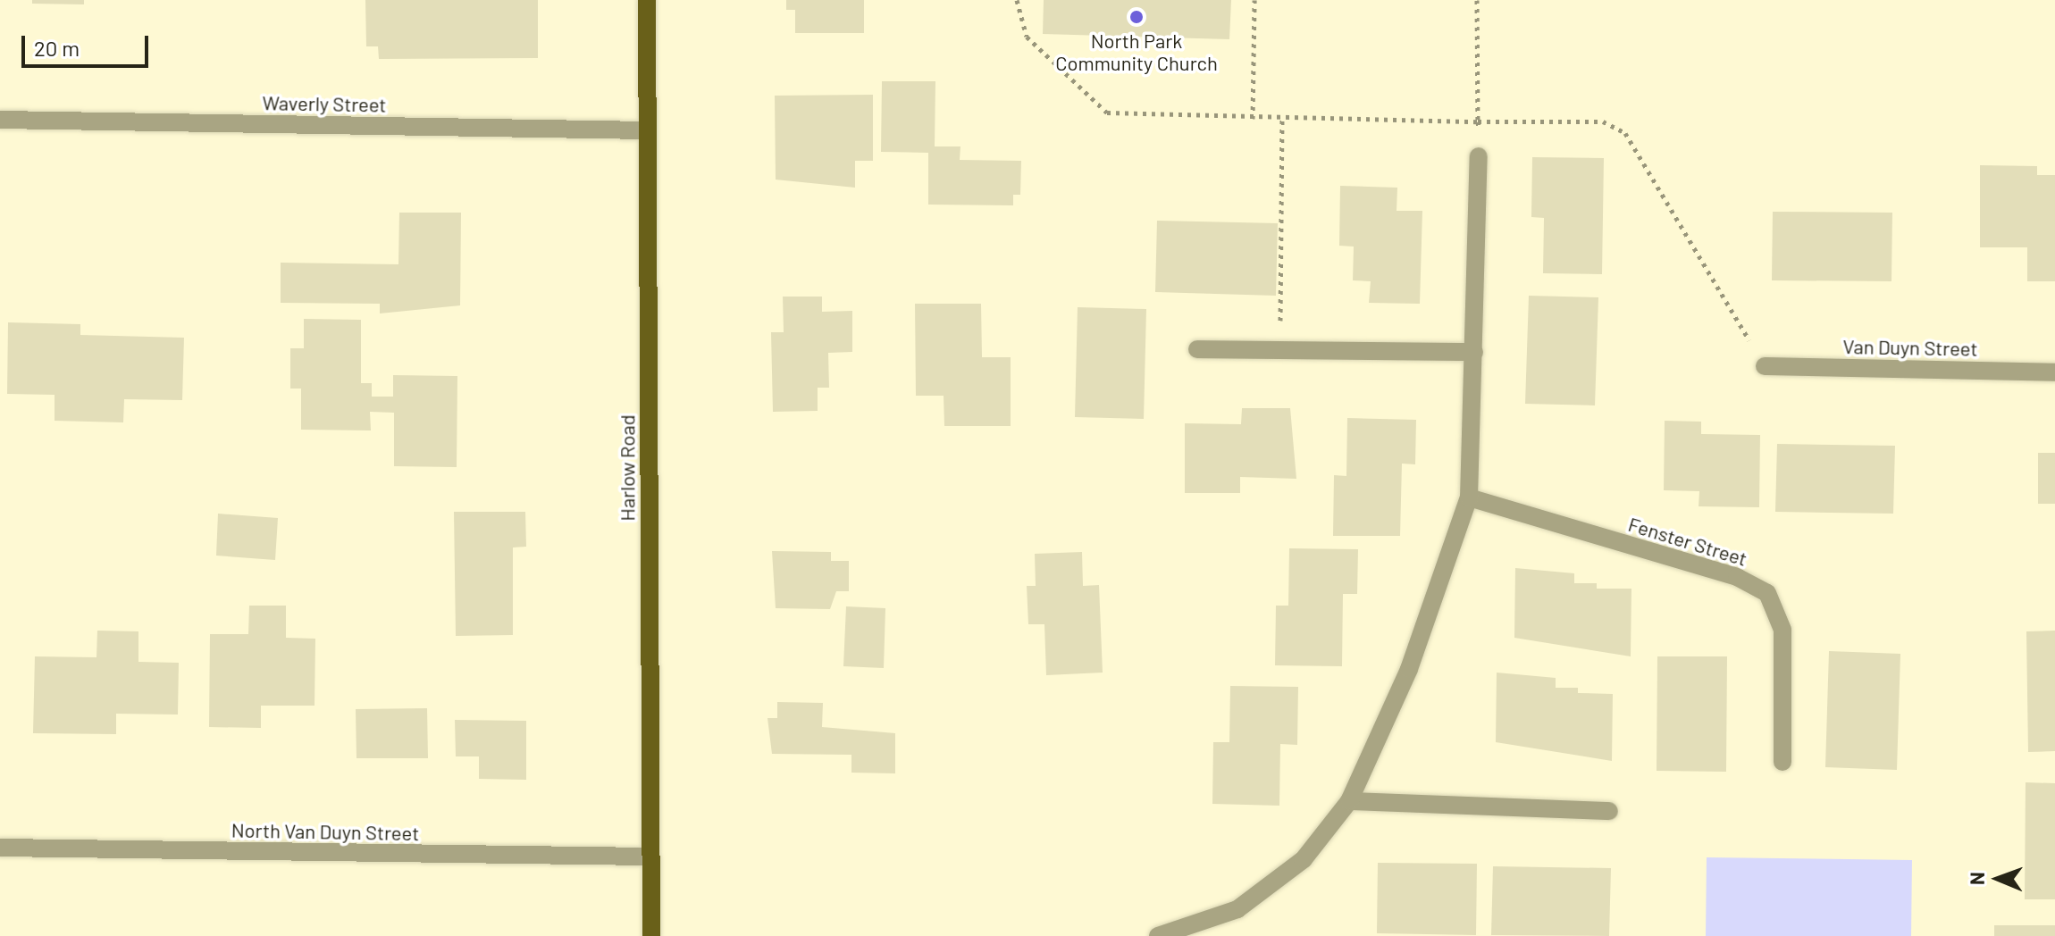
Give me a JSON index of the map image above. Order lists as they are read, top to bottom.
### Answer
{
  "streets": {
    "main road": ["Harlow Road"],
    "street": [
      "Waverly Street",
      "Van Duyn Street",
      "Fenster Street",
      "North Van Duyn Street"
    ]
  },
  "crossings": [
    ["Waverly Street", "Harlow Road"],
    ["Harlow Road", "North Van Duyn Street"]
  ],
  "places": ["North Park Community Church"],
  "scale_bar": "20 m",
  "north": "left"
}
